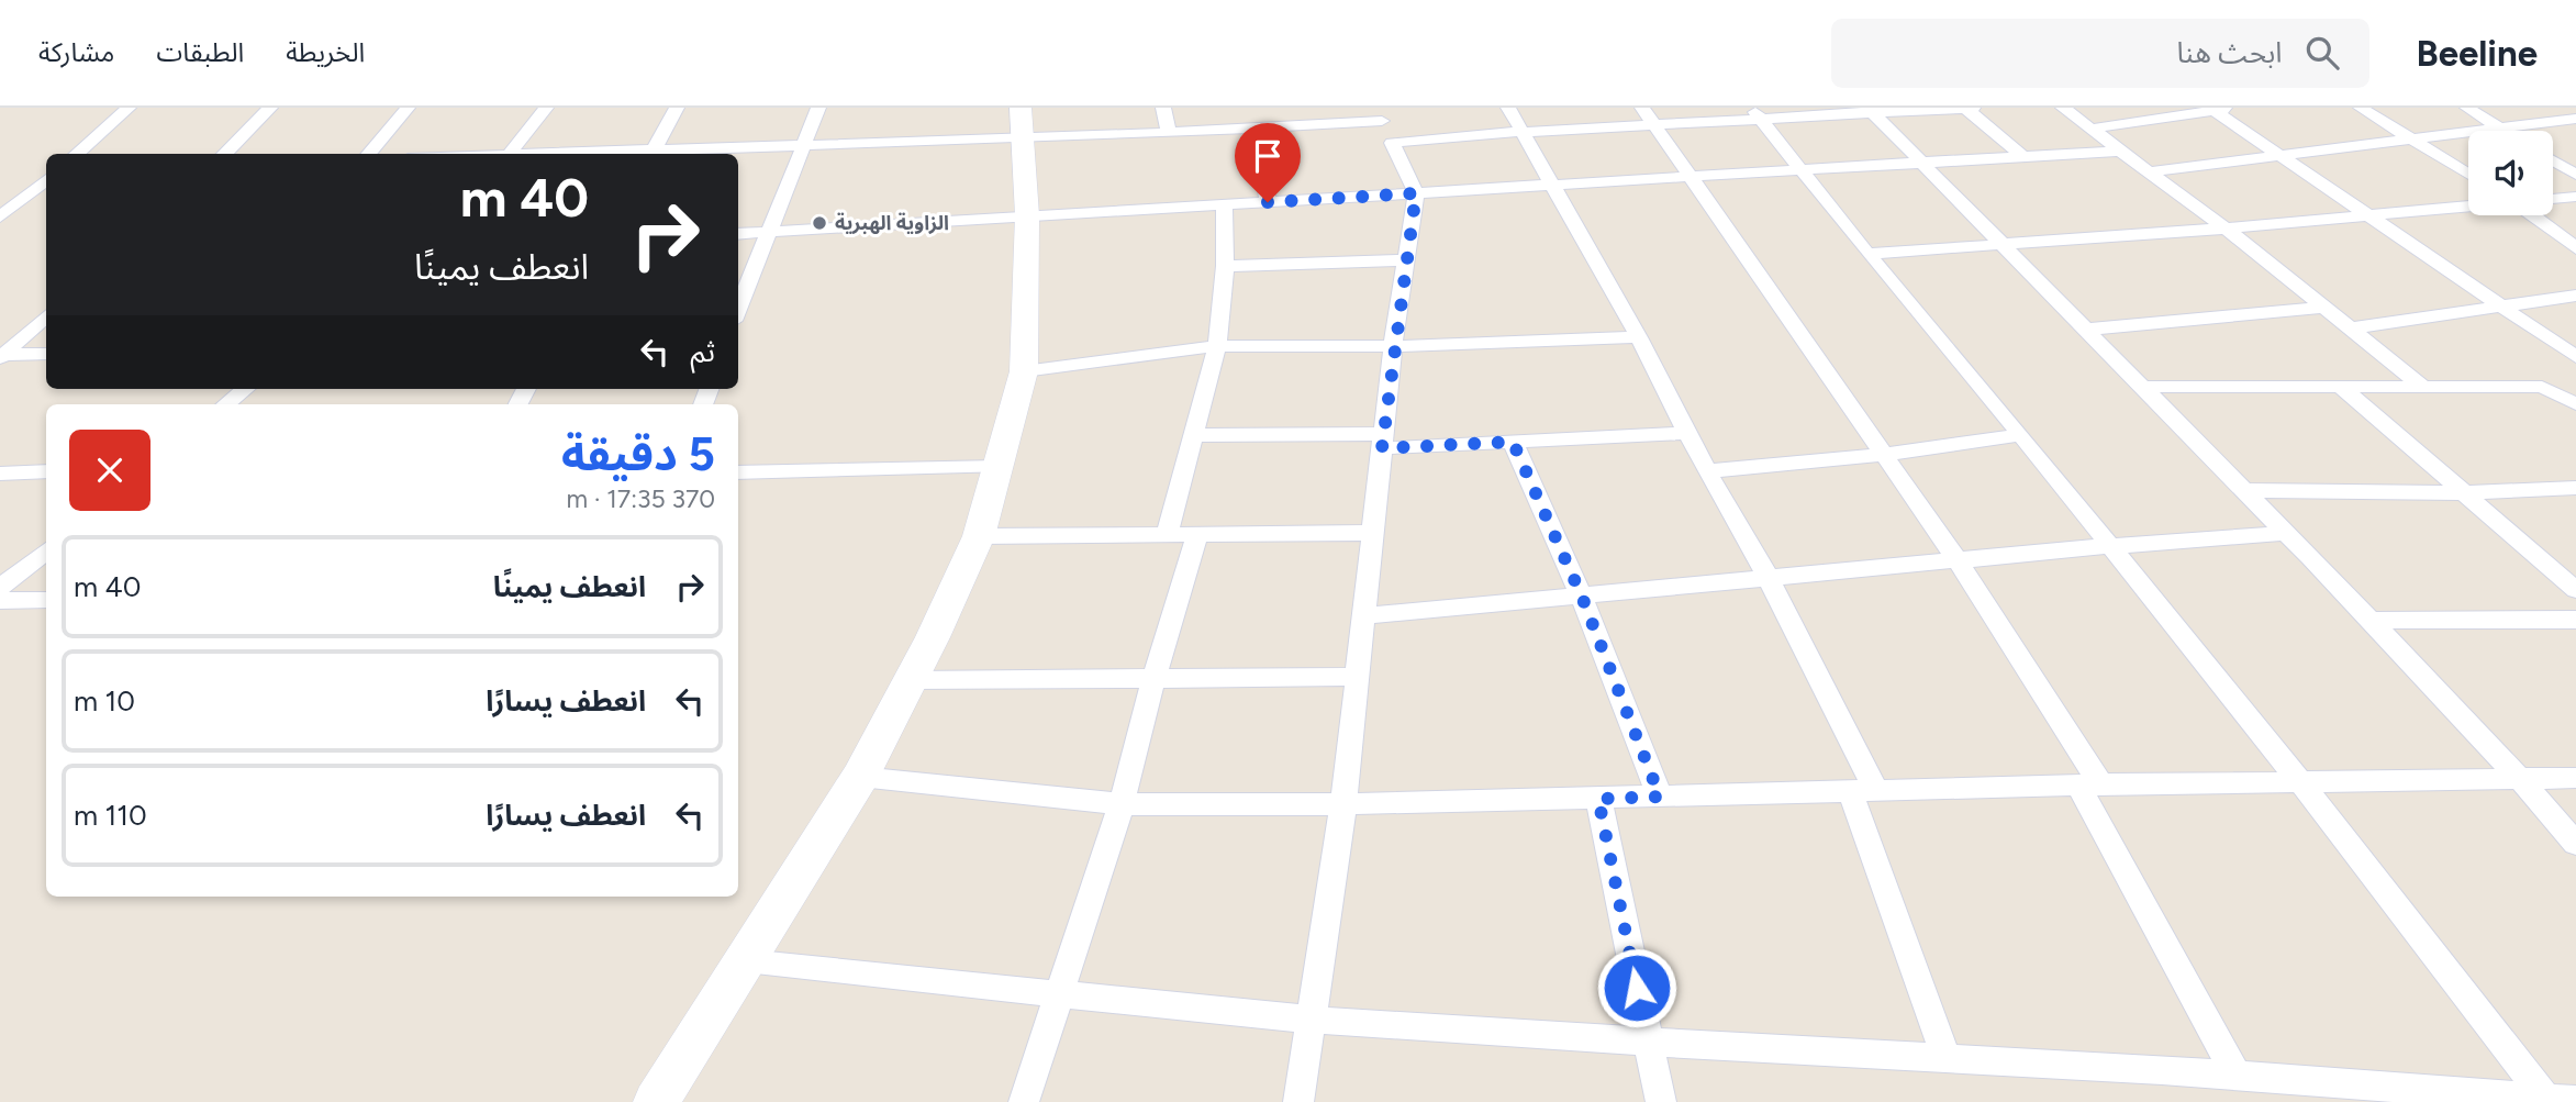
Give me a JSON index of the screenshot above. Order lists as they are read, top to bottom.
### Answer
{
  "places": ["الزاوية الهبرية"],
  "page": {
    "header": "Beeline",
    "search": "ابحث هنا",
    "nav": ["الخريطة", "الطبقات", "مشاركة"],
    "turn": ["40 m", "انعطف يمينًا"],
    "then": "ثم",
    "heading": ["5 دقيقة", "370 m · 17:35"],
    "list": [
      {
        "name": "انعطف يمينًا",
        "value": "40 m"
      },
      {
        "name": "انعطف يسارًا",
        "value": "10 m"
      },
      {
        "name": "انعطف يسارًا",
        "value": "110 m"
      }
    ]
  }
}
